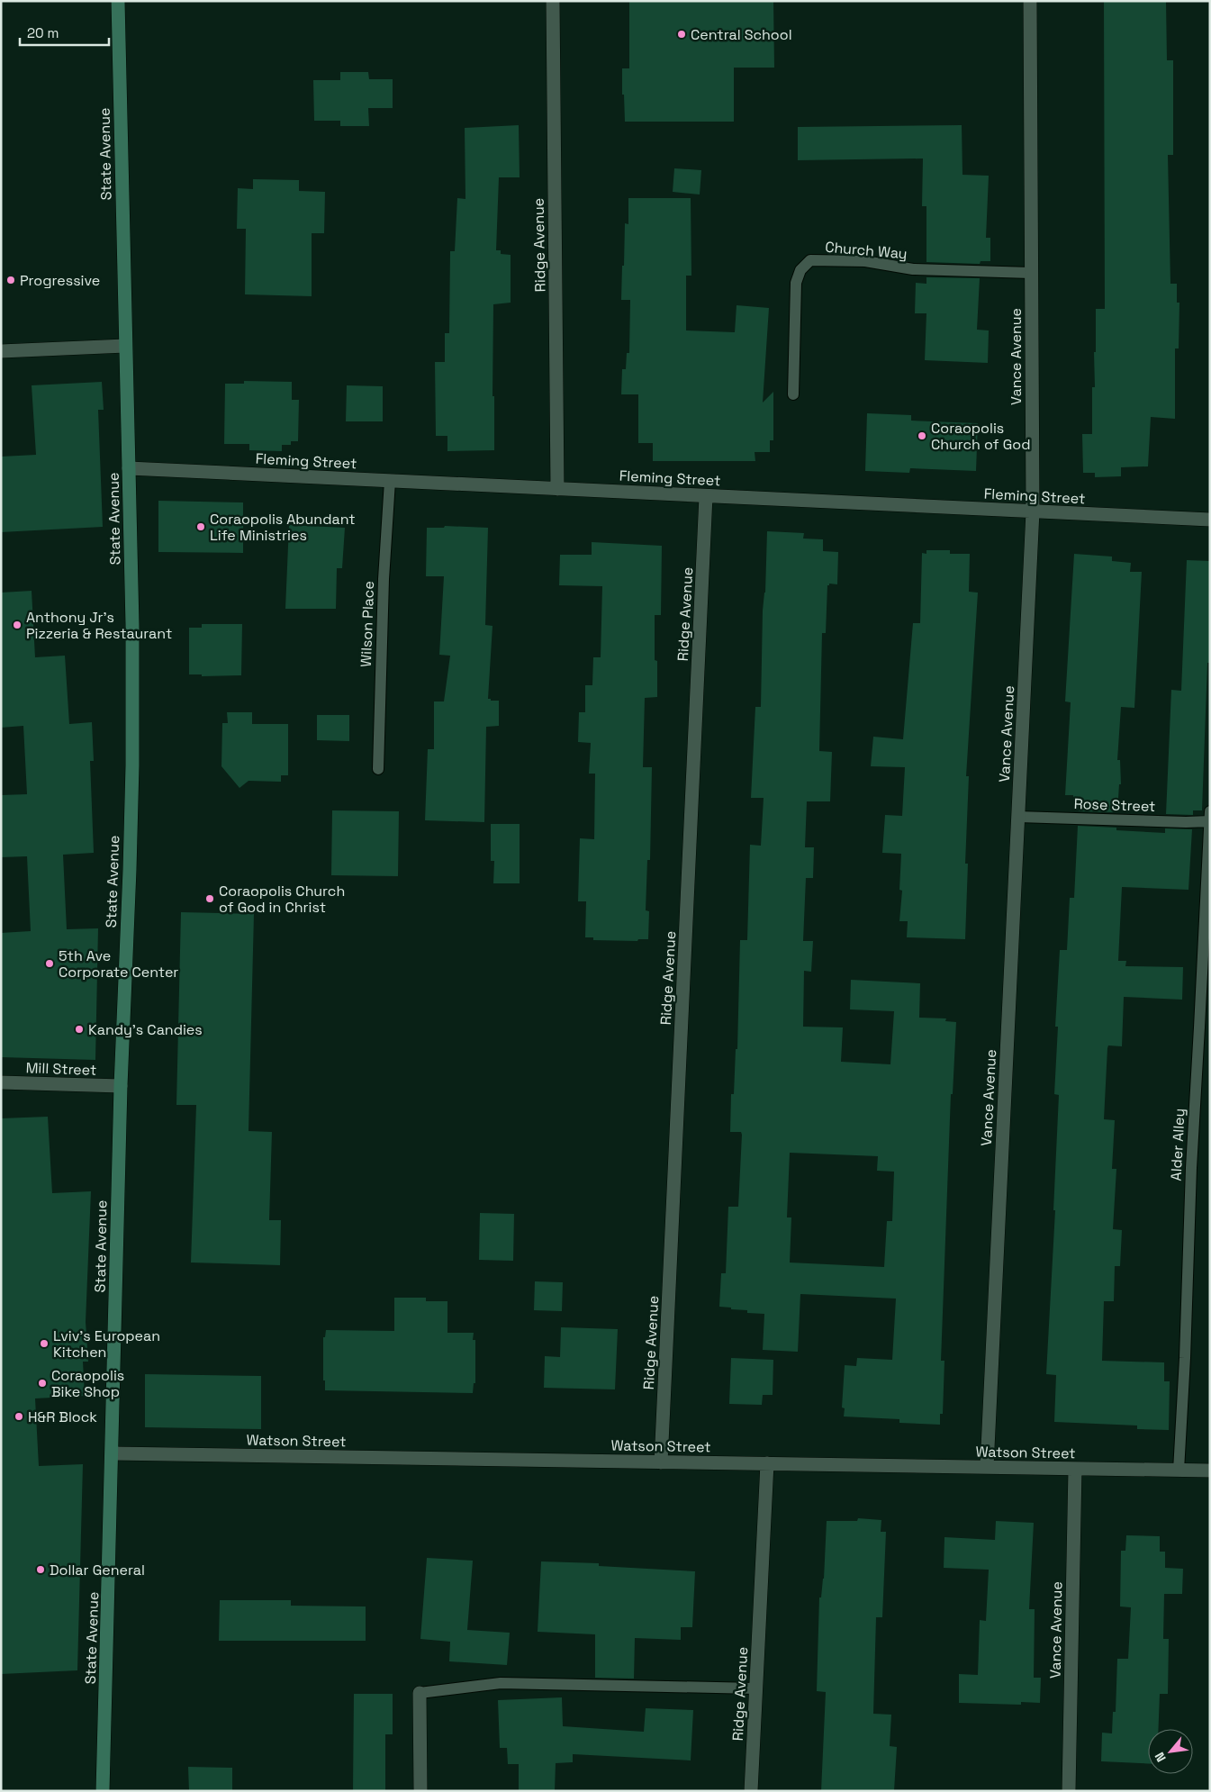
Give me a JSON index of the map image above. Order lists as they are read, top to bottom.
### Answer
{
  "streets": {
    "street": [
      "State Avenue",
      "Ridge Avenue",
      "Vance Avenue",
      "Fleming Street",
      "Mill Street",
      "Watson Street"
    ],
    "lane": [
      "Church Way",
      "Wilson Place",
      "Rose Street",
      "Alder Alley"
    ]
  },
  "crossings": [
    ["State Avenue", "Fleming Street"],
    ["State Avenue", "Mill Street"],
    ["State Avenue", "Watson Street"],
    ["Ridge Avenue", "Fleming Street"],
    ["Ridge Avenue", "Watson Street"],
    ["Church Way", "Vance Avenue"],
    ["Vance Avenue", "Fleming Street"],
    ["Vance Avenue", "Rose Street"],
    ["Vance Avenue", "Watson Street"],
    ["Fleming Street", "Wilson Place"],
    ["Rose Street", "Alder Alley"],
    ["Alder Alley", "Watson Street"]
  ],
  "places": [
    "Central School",
    "Progressive",
    "Coraopolis Church of God",
    "Coraopolis Abundant Life Ministries",
    "Anthony Jr's Pizzeria & Restaurant",
    "Coraopolis Church of God in Christ",
    "5th Ave Corporate Center",
    "Kandy's Candies",
    "Lviv's European Kitchen",
    "Coraopolis Bike Shop",
    "H&R Block",
    "Dollar General"
  ],
  "scale_bar": "20 m",
  "north": "bottom left"
}
